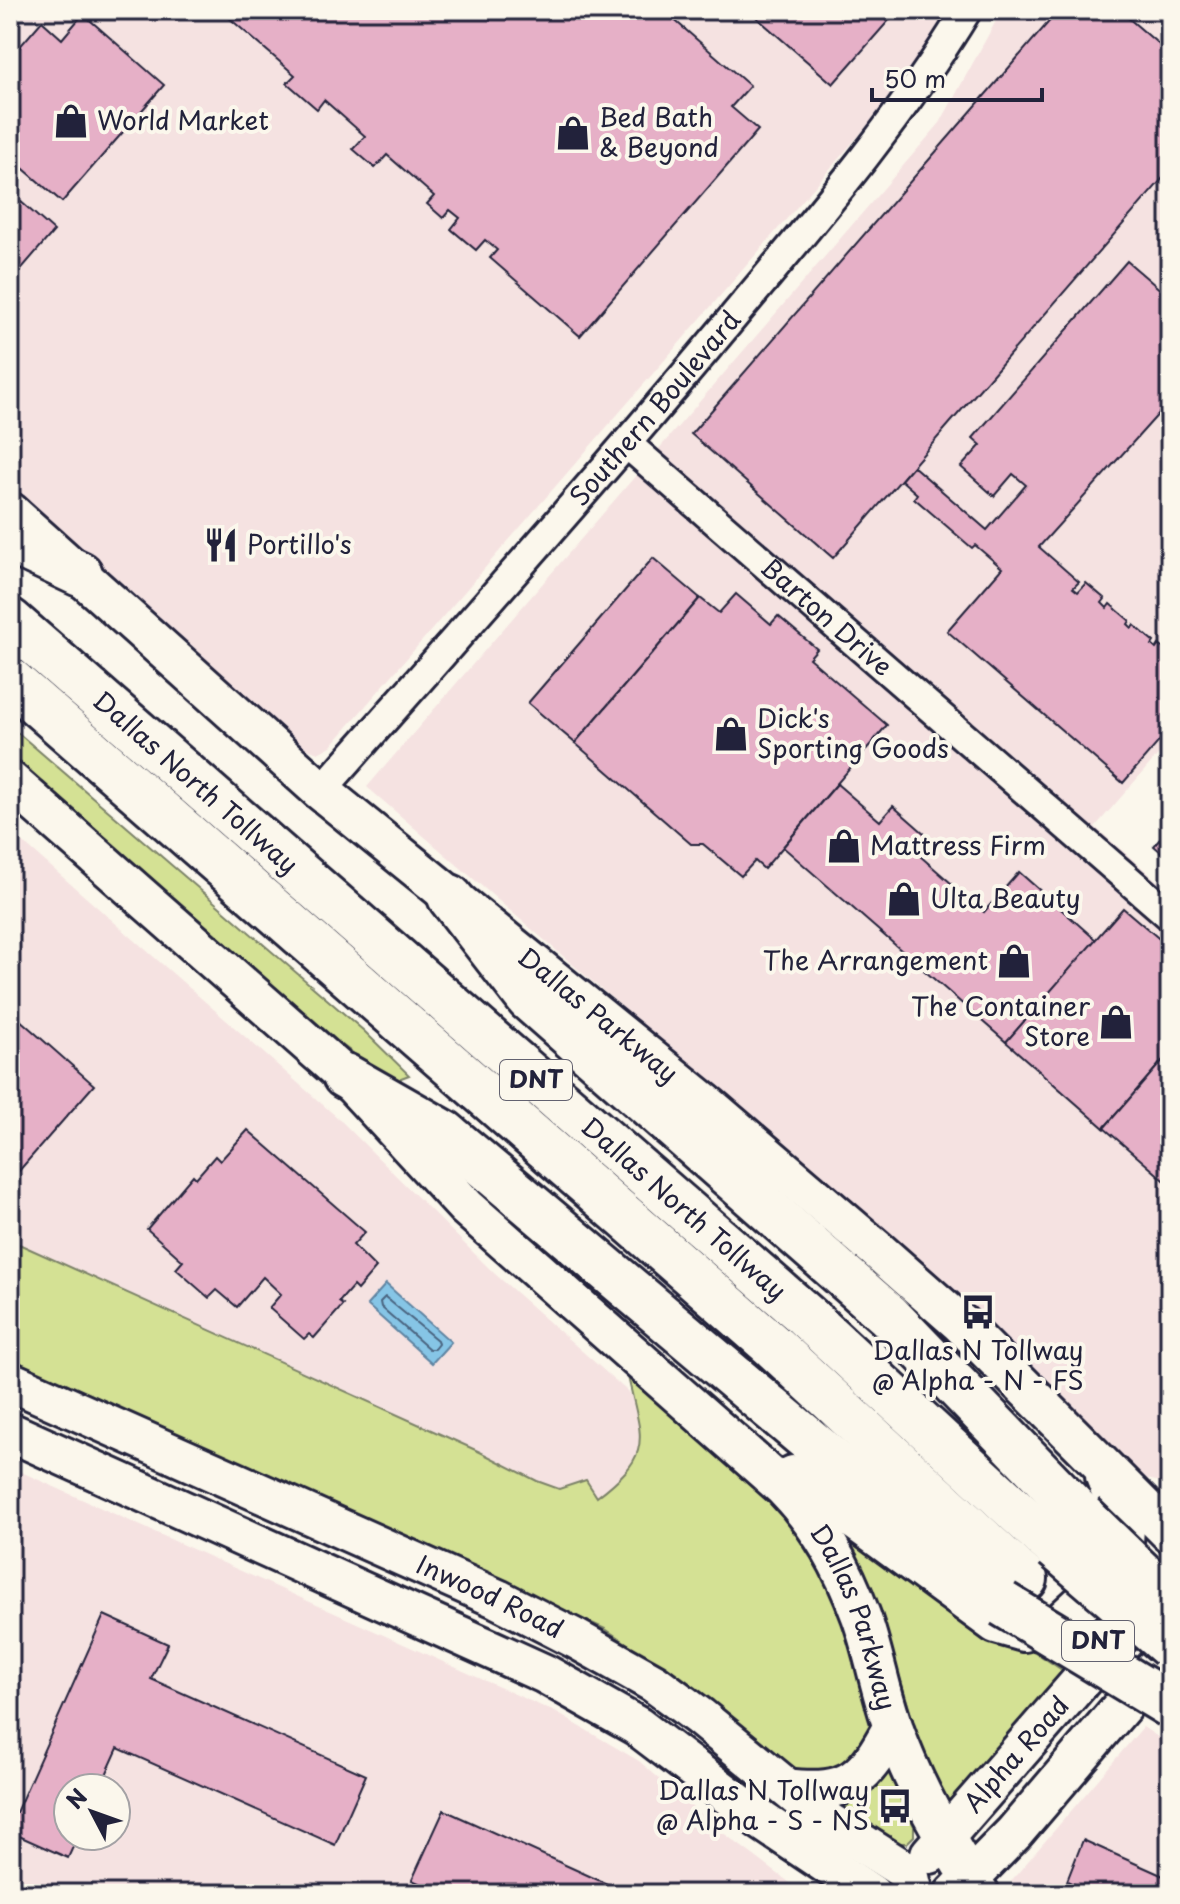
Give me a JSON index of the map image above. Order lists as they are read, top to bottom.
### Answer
{
  "streets": {
    "highway": ["Dallas North Tollway", "DNT"],
    "main road": ["Dallas Parkway", "Inwood Road", "Alpha Road"],
    "street": ["Southern Boulevard", "Barton Drive"]
  },
  "crossings": [
    ["Southern Boulevard", "Barton Drive"],
    ["Southern Boulevard", "Dallas Parkway"],
    ["Dallas North Tollway", "Alpha Road"],
    ["Dallas Parkway", "Alpha Road"],
    ["Inwood Road", "Alpha Road"]
  ],
  "places": {
    "shop": [
      "World Market",
      "Bed Bath & Beyond",
      "Dick's Sporting Goods",
      "Mattress Firm",
      "Ulta Beauty",
      "The Arrangement",
      "The Container Store"
    ],
    "restaurant": ["Portillo's"],
    "bus stop": ["Dallas N Tollway @ Alpha - N - FS", "Dallas N Tollway @ Alpha - S - NS"]
  },
  "scale_bar": "50 m",
  "north": "top left"
}
